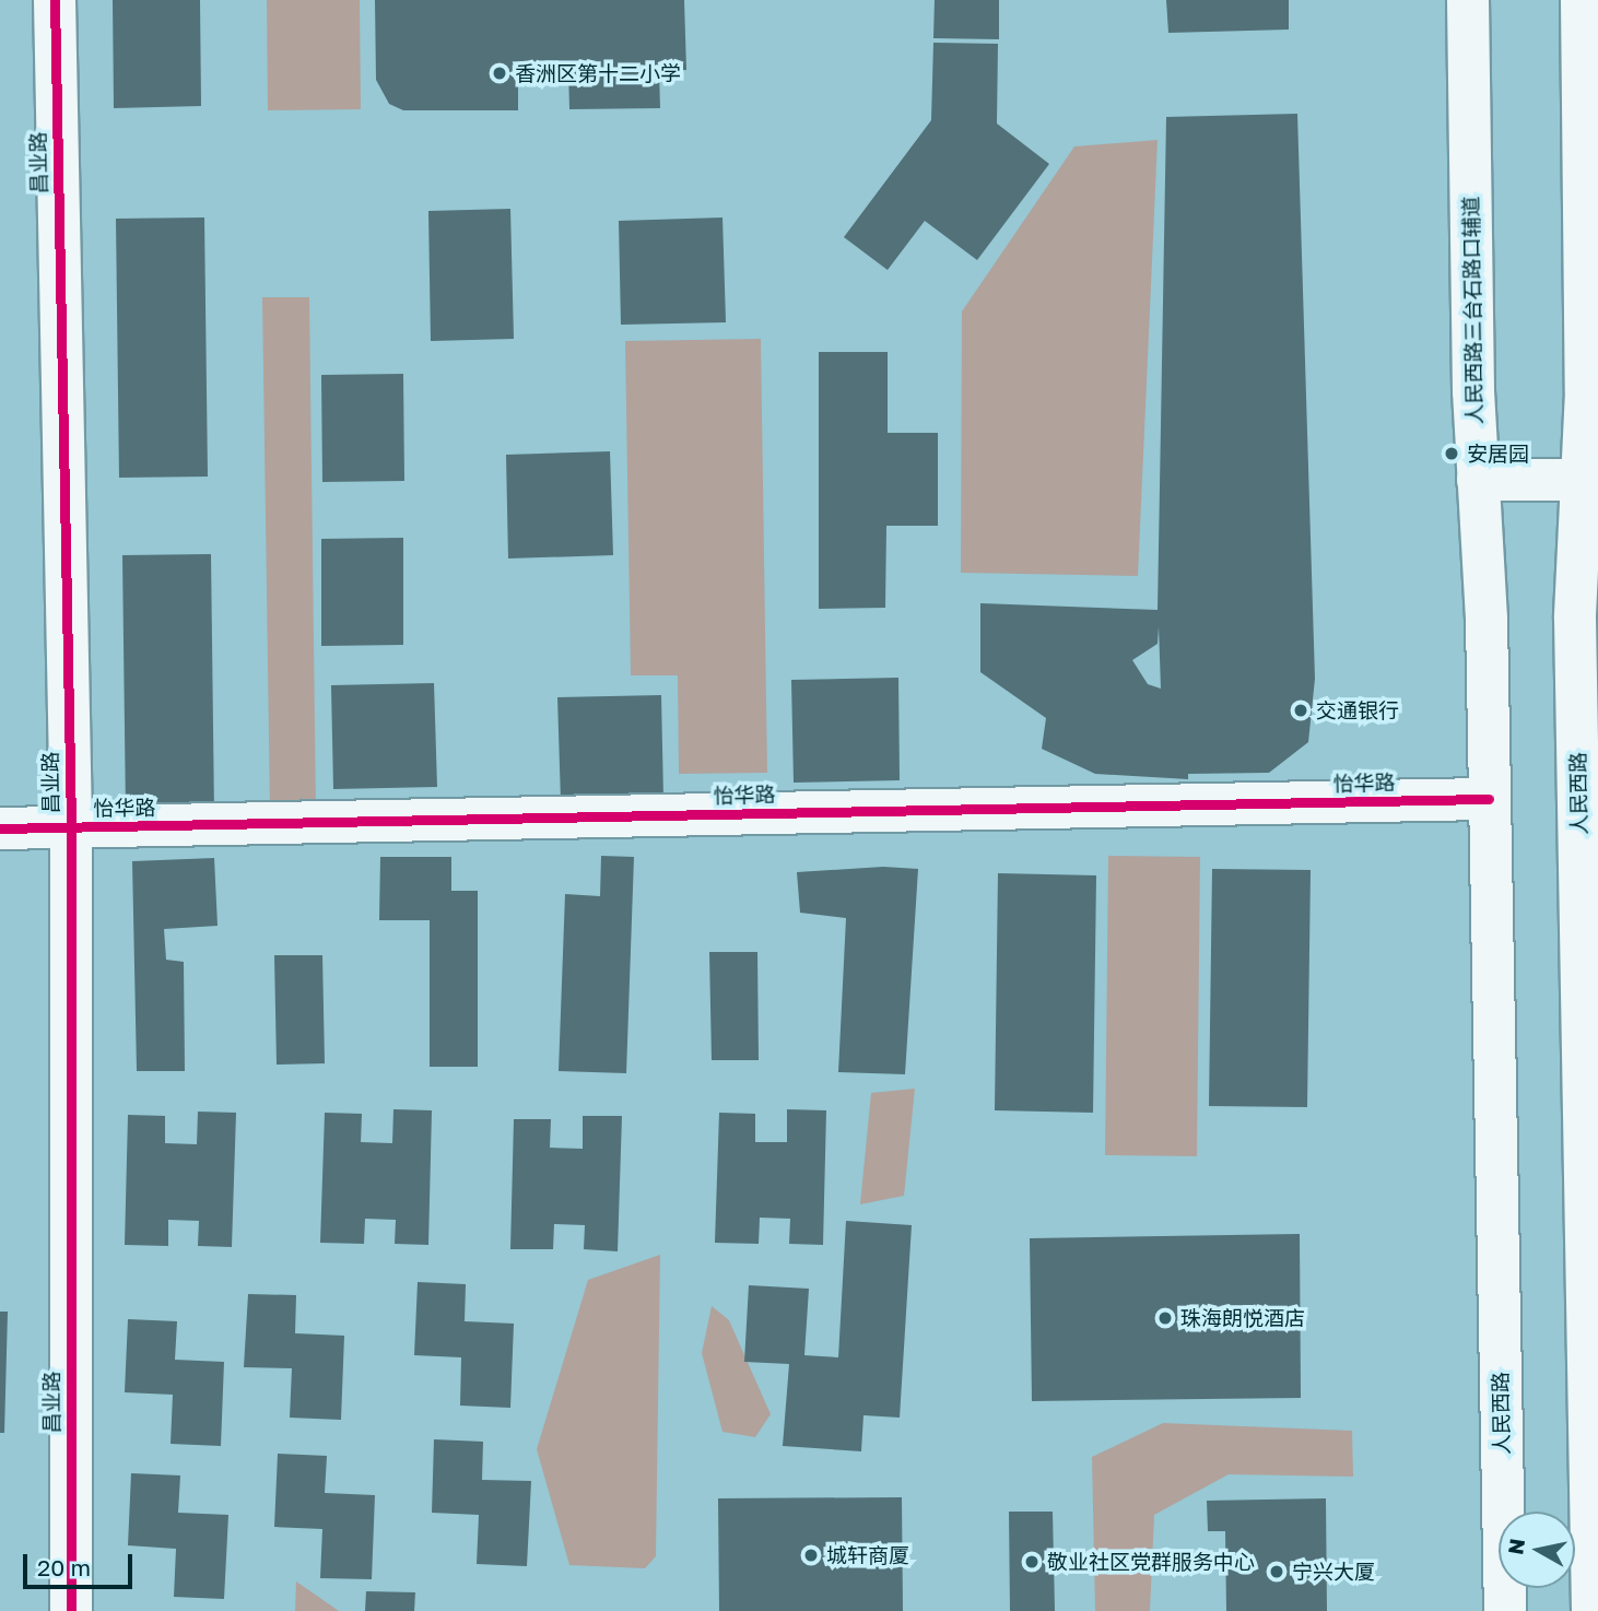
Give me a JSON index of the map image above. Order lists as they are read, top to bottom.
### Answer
{
  "streets": {
    "main road": [
      "昌业路",
      "人民西路三台石路口辅道",
      "怡华路",
      "人民西路"
    ]
  },
  "crossings": [
    ["昌业路", "怡华路"],
    ["人民西路三台石路口辅道", "人民西路"],
    ["怡华路", "人民西路"]
  ],
  "places": [
    "香洲区第十二小学",
    "安居园",
    "交通银行",
    "珠海朗悦酒店",
    "城轩商厦",
    "敬业社区党群服务中心",
    "宁兴大厦"
  ],
  "scale_bar": "20 m",
  "north": "left"
}
